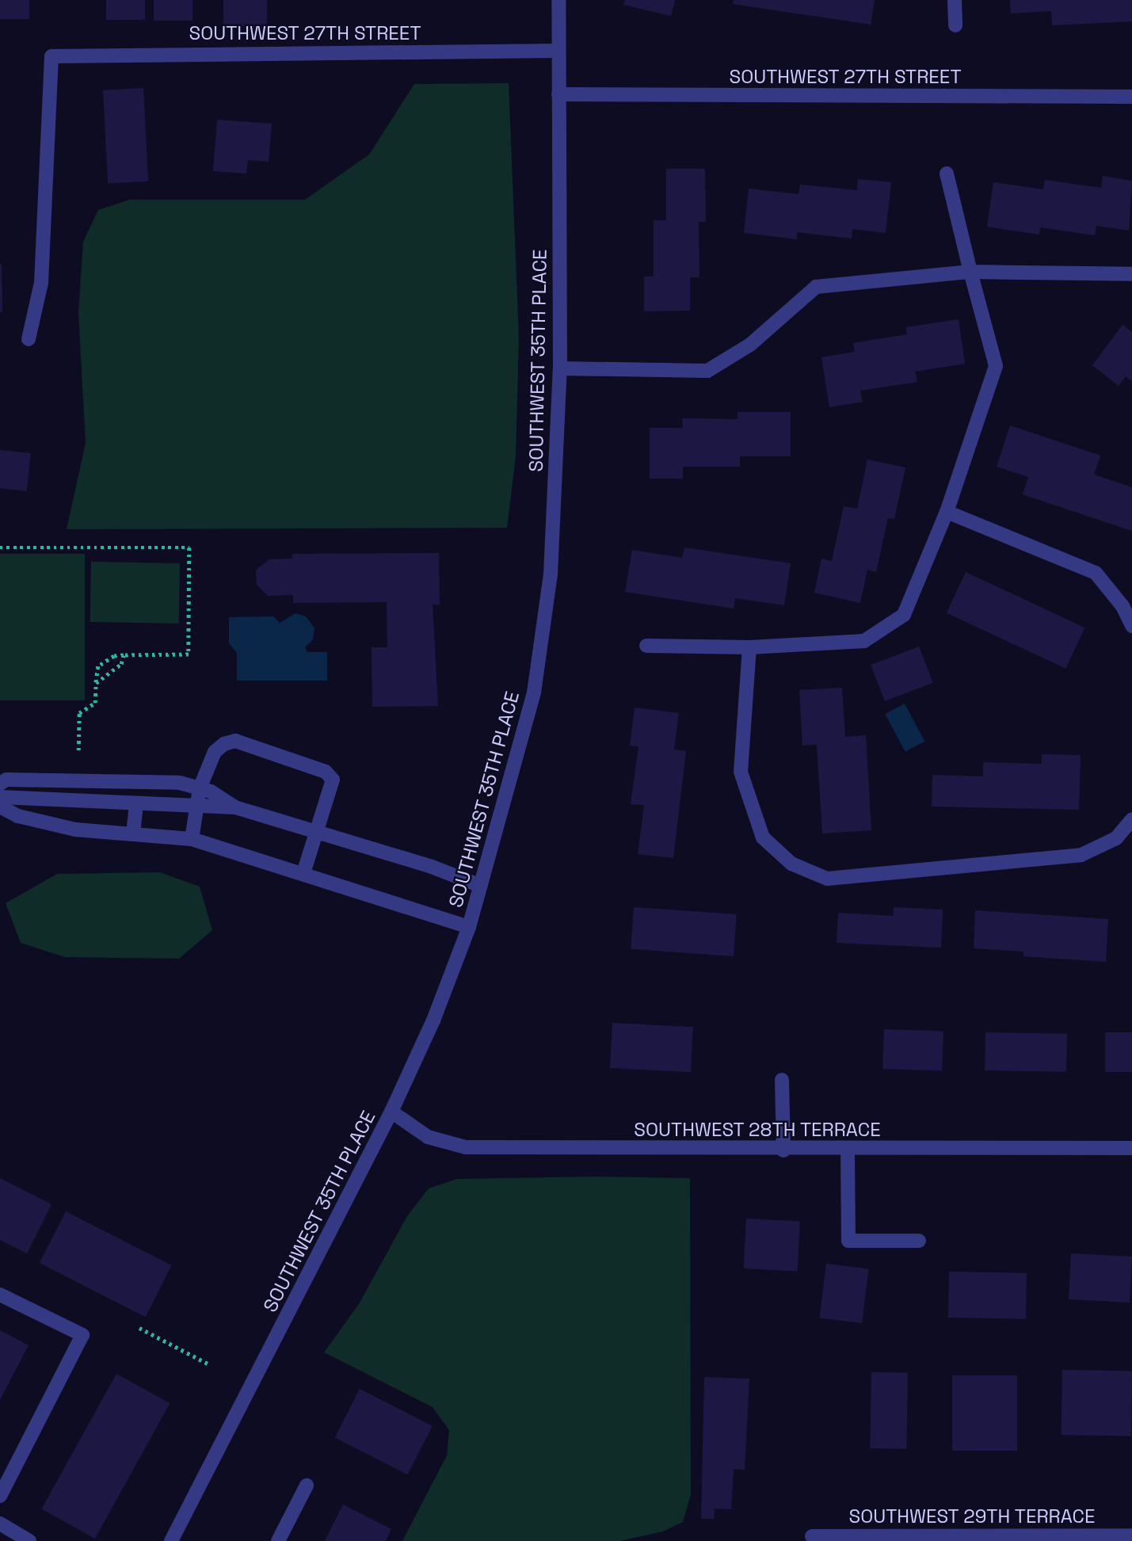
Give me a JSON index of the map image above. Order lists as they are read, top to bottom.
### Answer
{
  "streets": {
    "street": [
      "SOUTHWEST 27TH STREET",
      "SOUTHWEST 35TH PLACE",
      "SOUTHWEST 28TH TERRACE",
      "SOUTHWEST 29TH TERRACE"
    ]
  },
  "crossings": [
    ["SOUTHWEST 27TH STREET", "SOUTHWEST 35TH PLACE"],
    ["SOUTHWEST 35TH PLACE", "SOUTHWEST 28TH TERRACE"]
  ]
}
